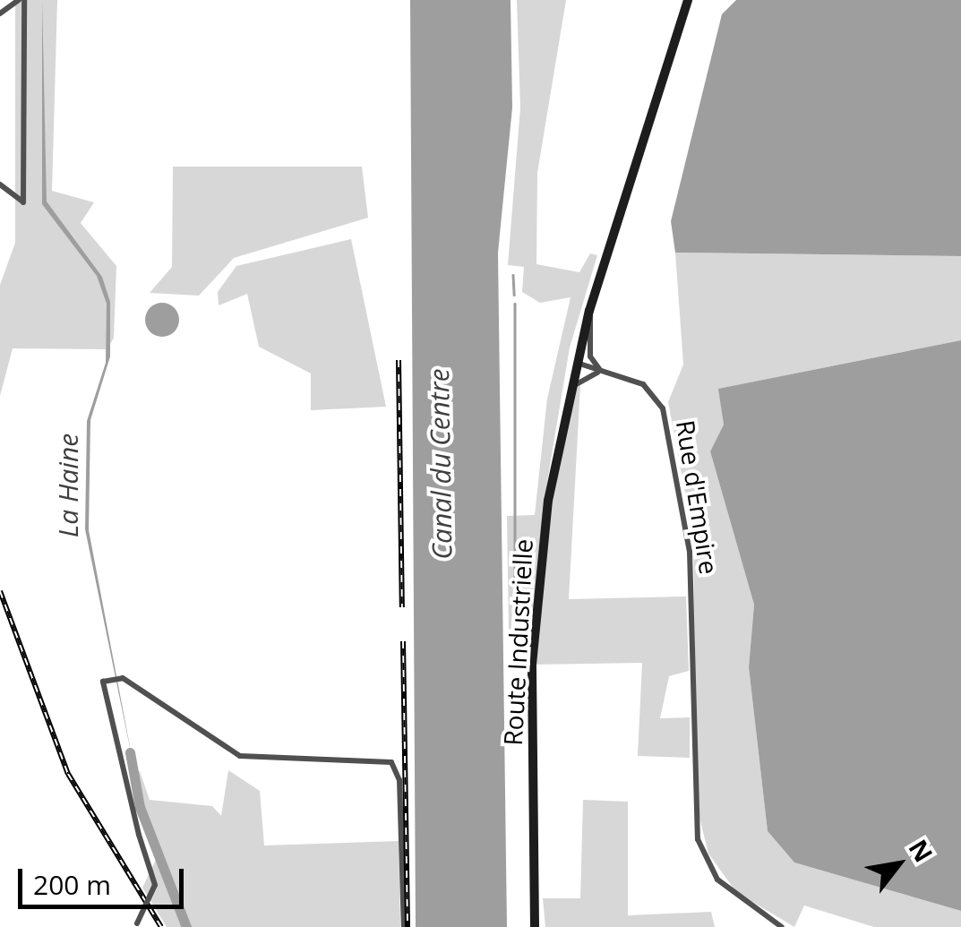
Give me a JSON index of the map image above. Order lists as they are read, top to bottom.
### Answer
{
  "streets": {
    "main road": ["Route Industrielle"],
    "street": ["Rue d'Empire"]
  },
  "crossings": [
    ["Rue d'Empire", "Route Industrielle"]
  ],
  "water": ["Canal du Centre", "La Haine"],
  "scale_bar": "200 m",
  "north": "top right"
}
